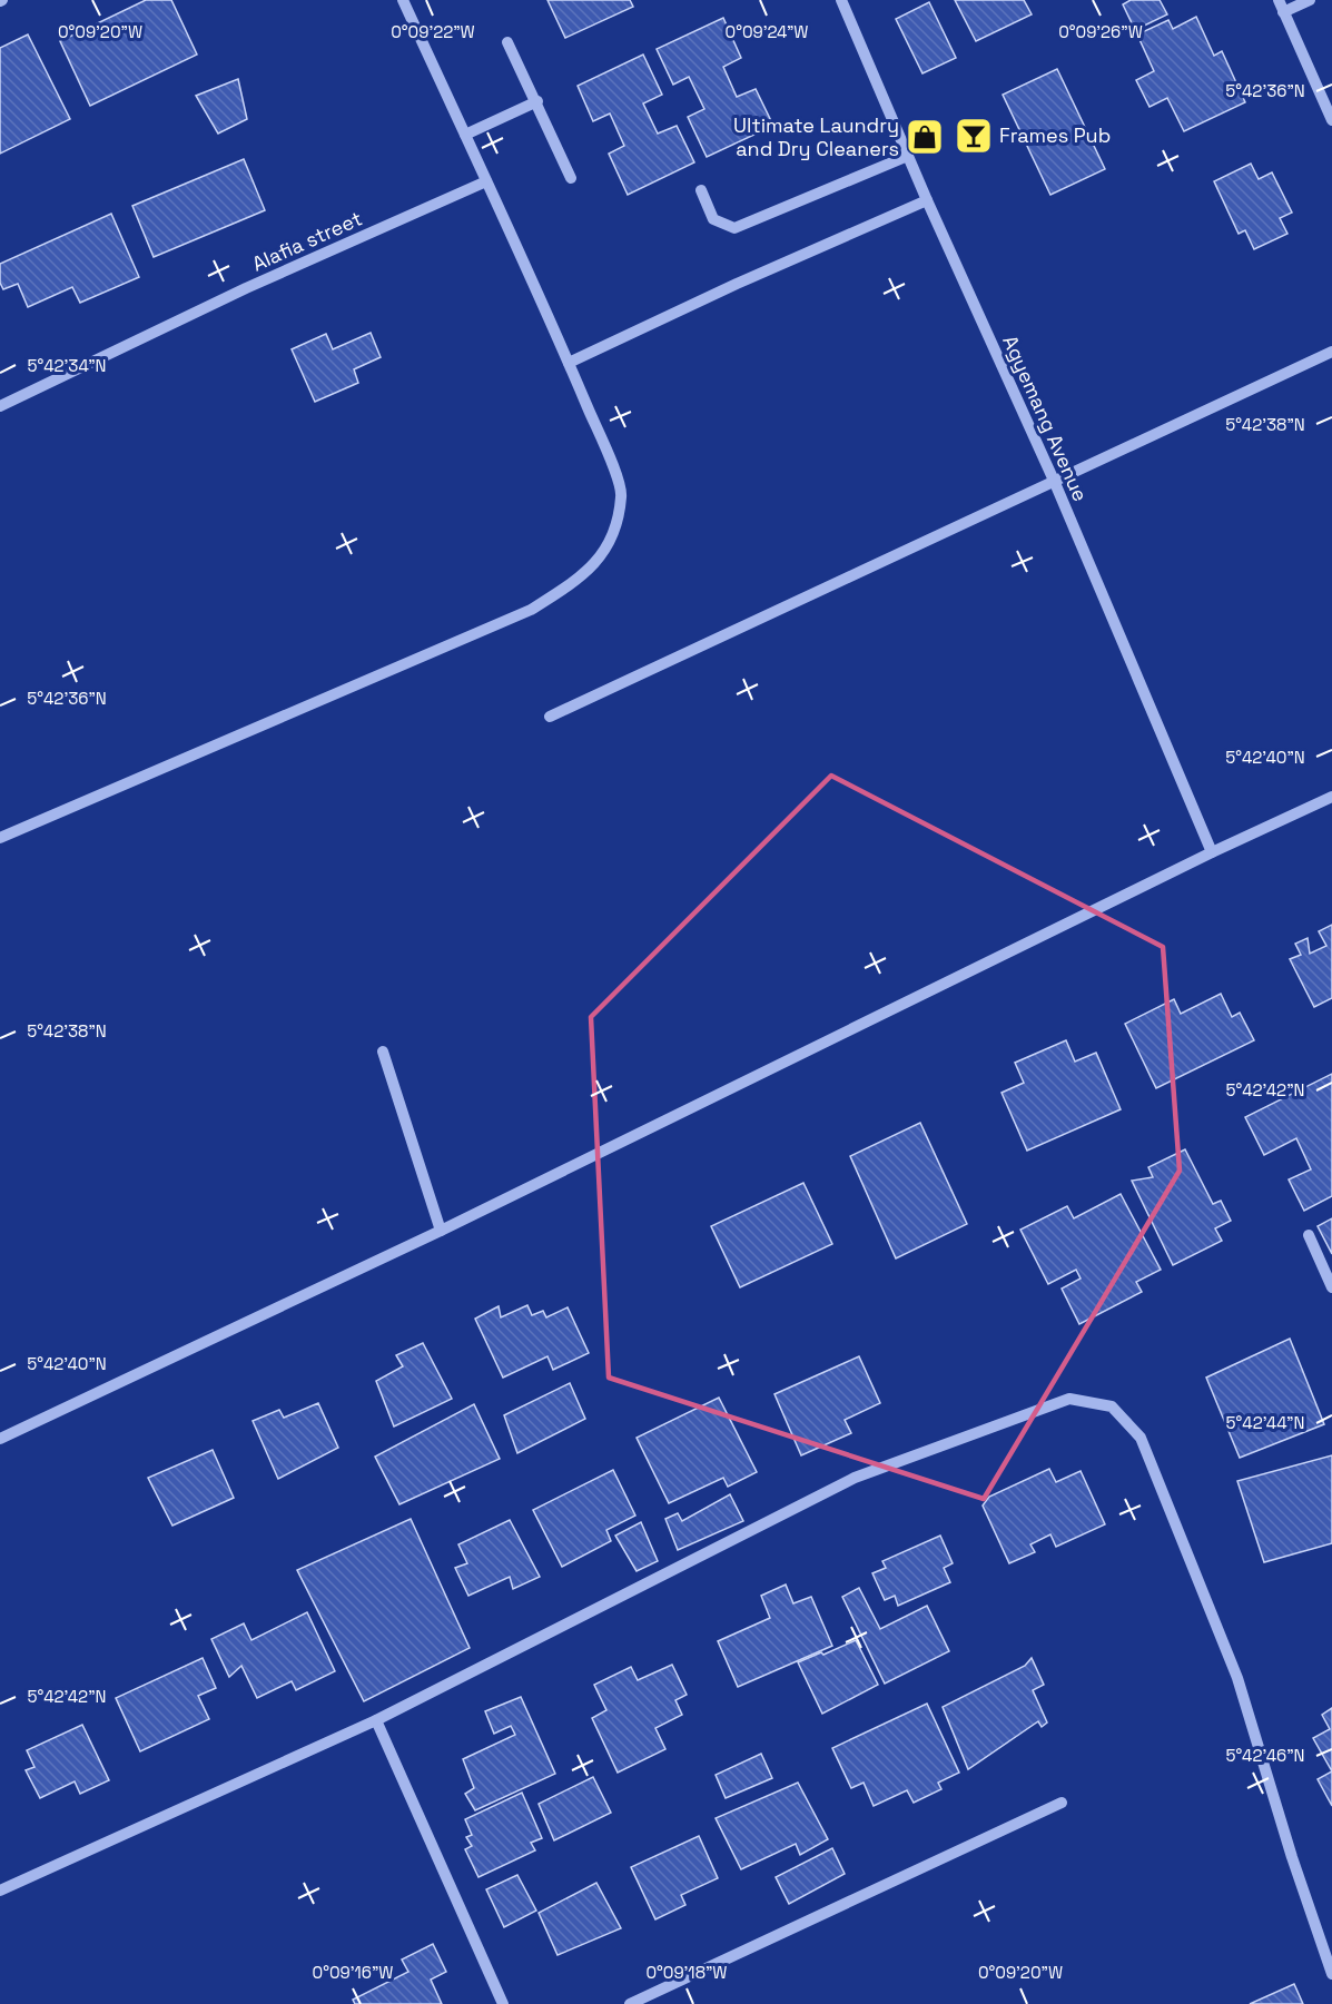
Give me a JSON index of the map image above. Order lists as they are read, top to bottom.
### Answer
{
  "streets": {
    "street": ["Alafia street", "Agyemang Avenue"]
  },
  "places": {
    "bar": ["Frames Pub"],
    "shop": ["Ultimate Laundry and Dry Cleaners"]
  },
  "coordinates": [
    "0°09'20\"W",
    "0°09'22\"W",
    "0°09'24\"W",
    "0°09'26\"W",
    "5°42'36\"N",
    "5°42'34\"N",
    "5°42'38\"N",
    "5°42'40\"N",
    "5°42'42\"N",
    "5°42'44\"N",
    "5°42'46\"N",
    "0°09'16\"W",
    "0°09'18\"W"
  ]
}
